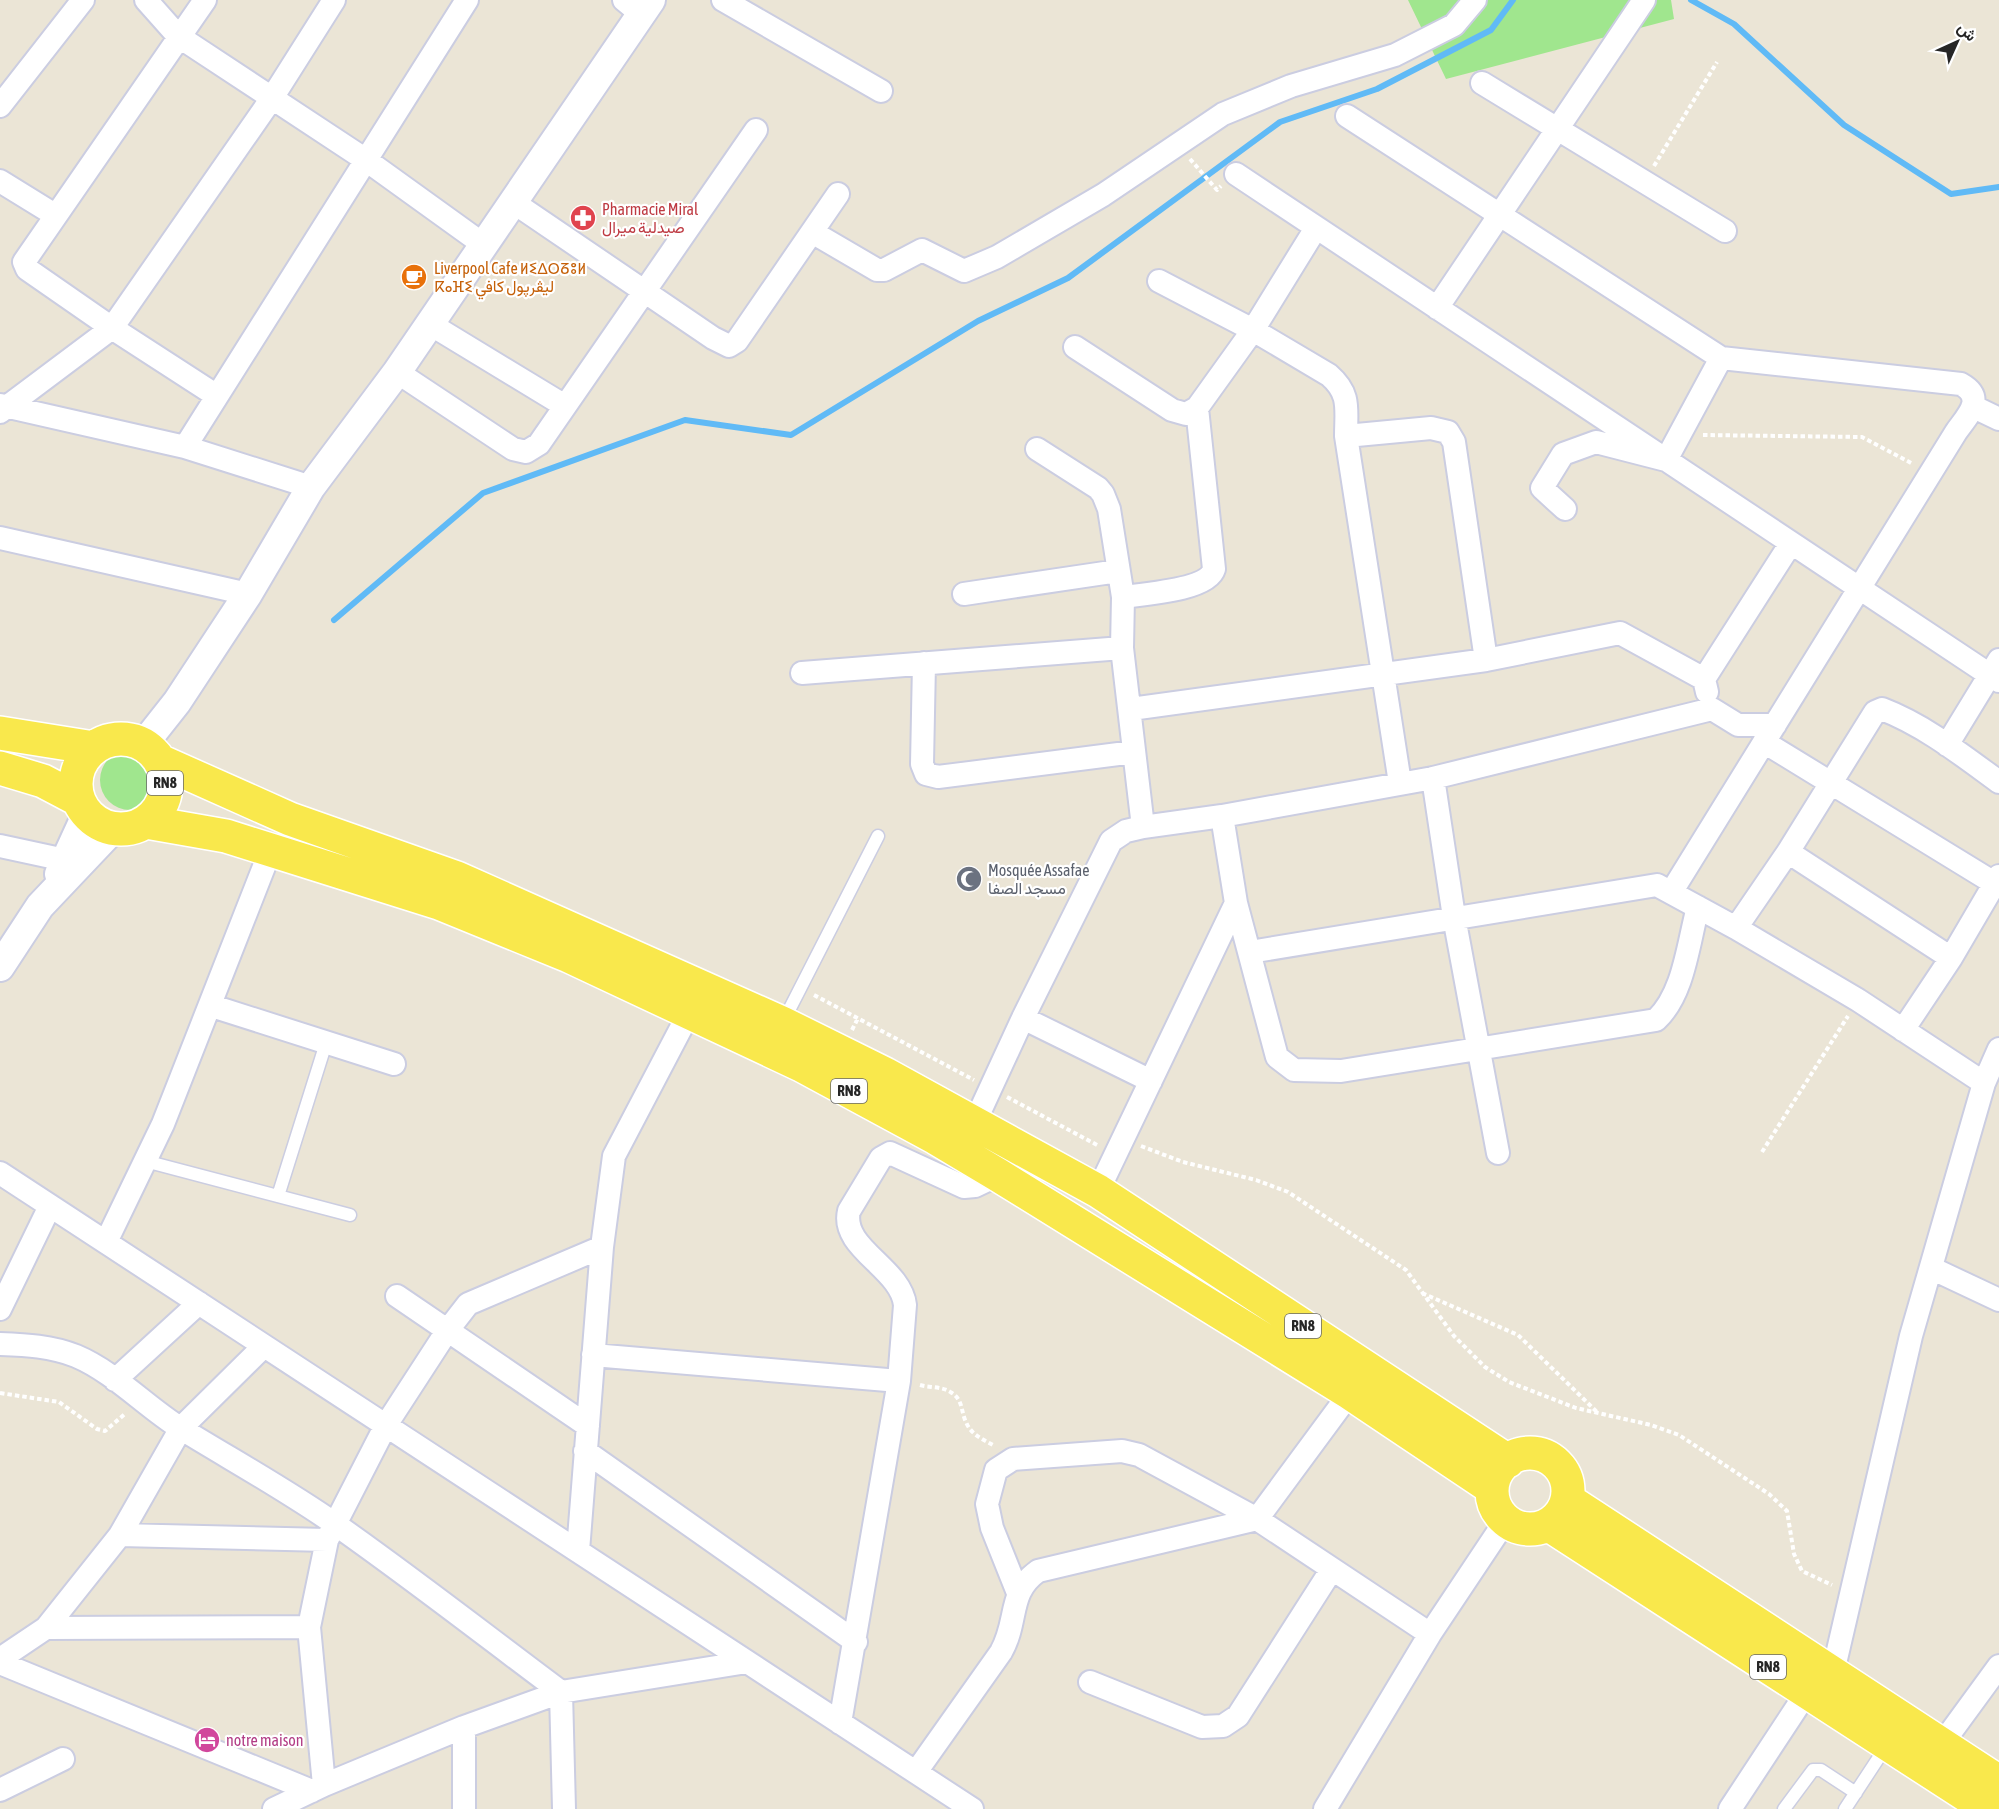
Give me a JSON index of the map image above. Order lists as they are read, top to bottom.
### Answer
{
  "streets": {
    "main road": ["RN8"]
  },
  "places": {
    "pharmacy": ["Pharmacie Miral صيدلية ميرال"],
    "cafe": ["Liverpool Cafe ⵍⵉⵠⵔⵒⵓⵍ ⴽⴰⴼⵉ ليڤرپول كافي"],
    "mosque": ["Mosquée Assafae مسجد الصفا"],
    "hotel": ["notre maison"]
  },
  "north": "top right"
}
